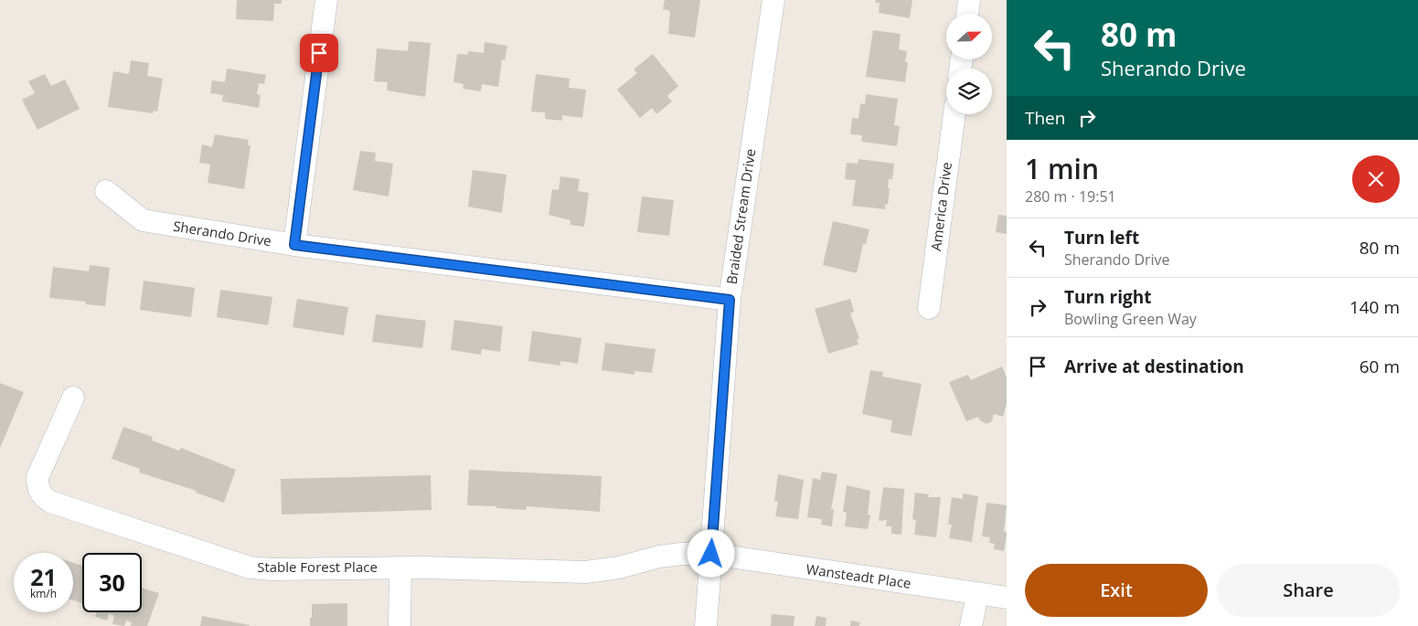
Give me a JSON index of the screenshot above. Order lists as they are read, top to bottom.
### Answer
{
  "streets": {
    "street": [
      "America Drive",
      "Braided Stream Drive",
      "Sherando Drive",
      "Stable Forest Place",
      "Wansteadt Place"
    ]
  },
  "crossings": [
    ["Braided Stream Drive", "Sherando Drive"],
    ["Braided Stream Drive", "Stable Forest Place"],
    ["Braided Stream Drive", "Wansteadt Place"],
    ["Stable Forest Place", "Wansteadt Place"]
  ],
  "north": "right",
  "page": {
    "turn": ["80 m", "Sherando Drive"],
    "then": "Then",
    "heading": ["1 min", "280 m · 19:51"],
    "list": [
      {
        "name": "Turn left",
        "note": "Sherando Drive",
        "value": "80 m"
      },
      {
        "name": "Turn right",
        "note": "Bowling Green Way",
        "value": "140 m"
      },
      {
        "name": "Arrive at destination",
        "value": "60 m"
      }
    ],
    "speed": "21 km/h",
    "limit": "30",
    "buttons": ["Exit", "Share"]
  }
}
